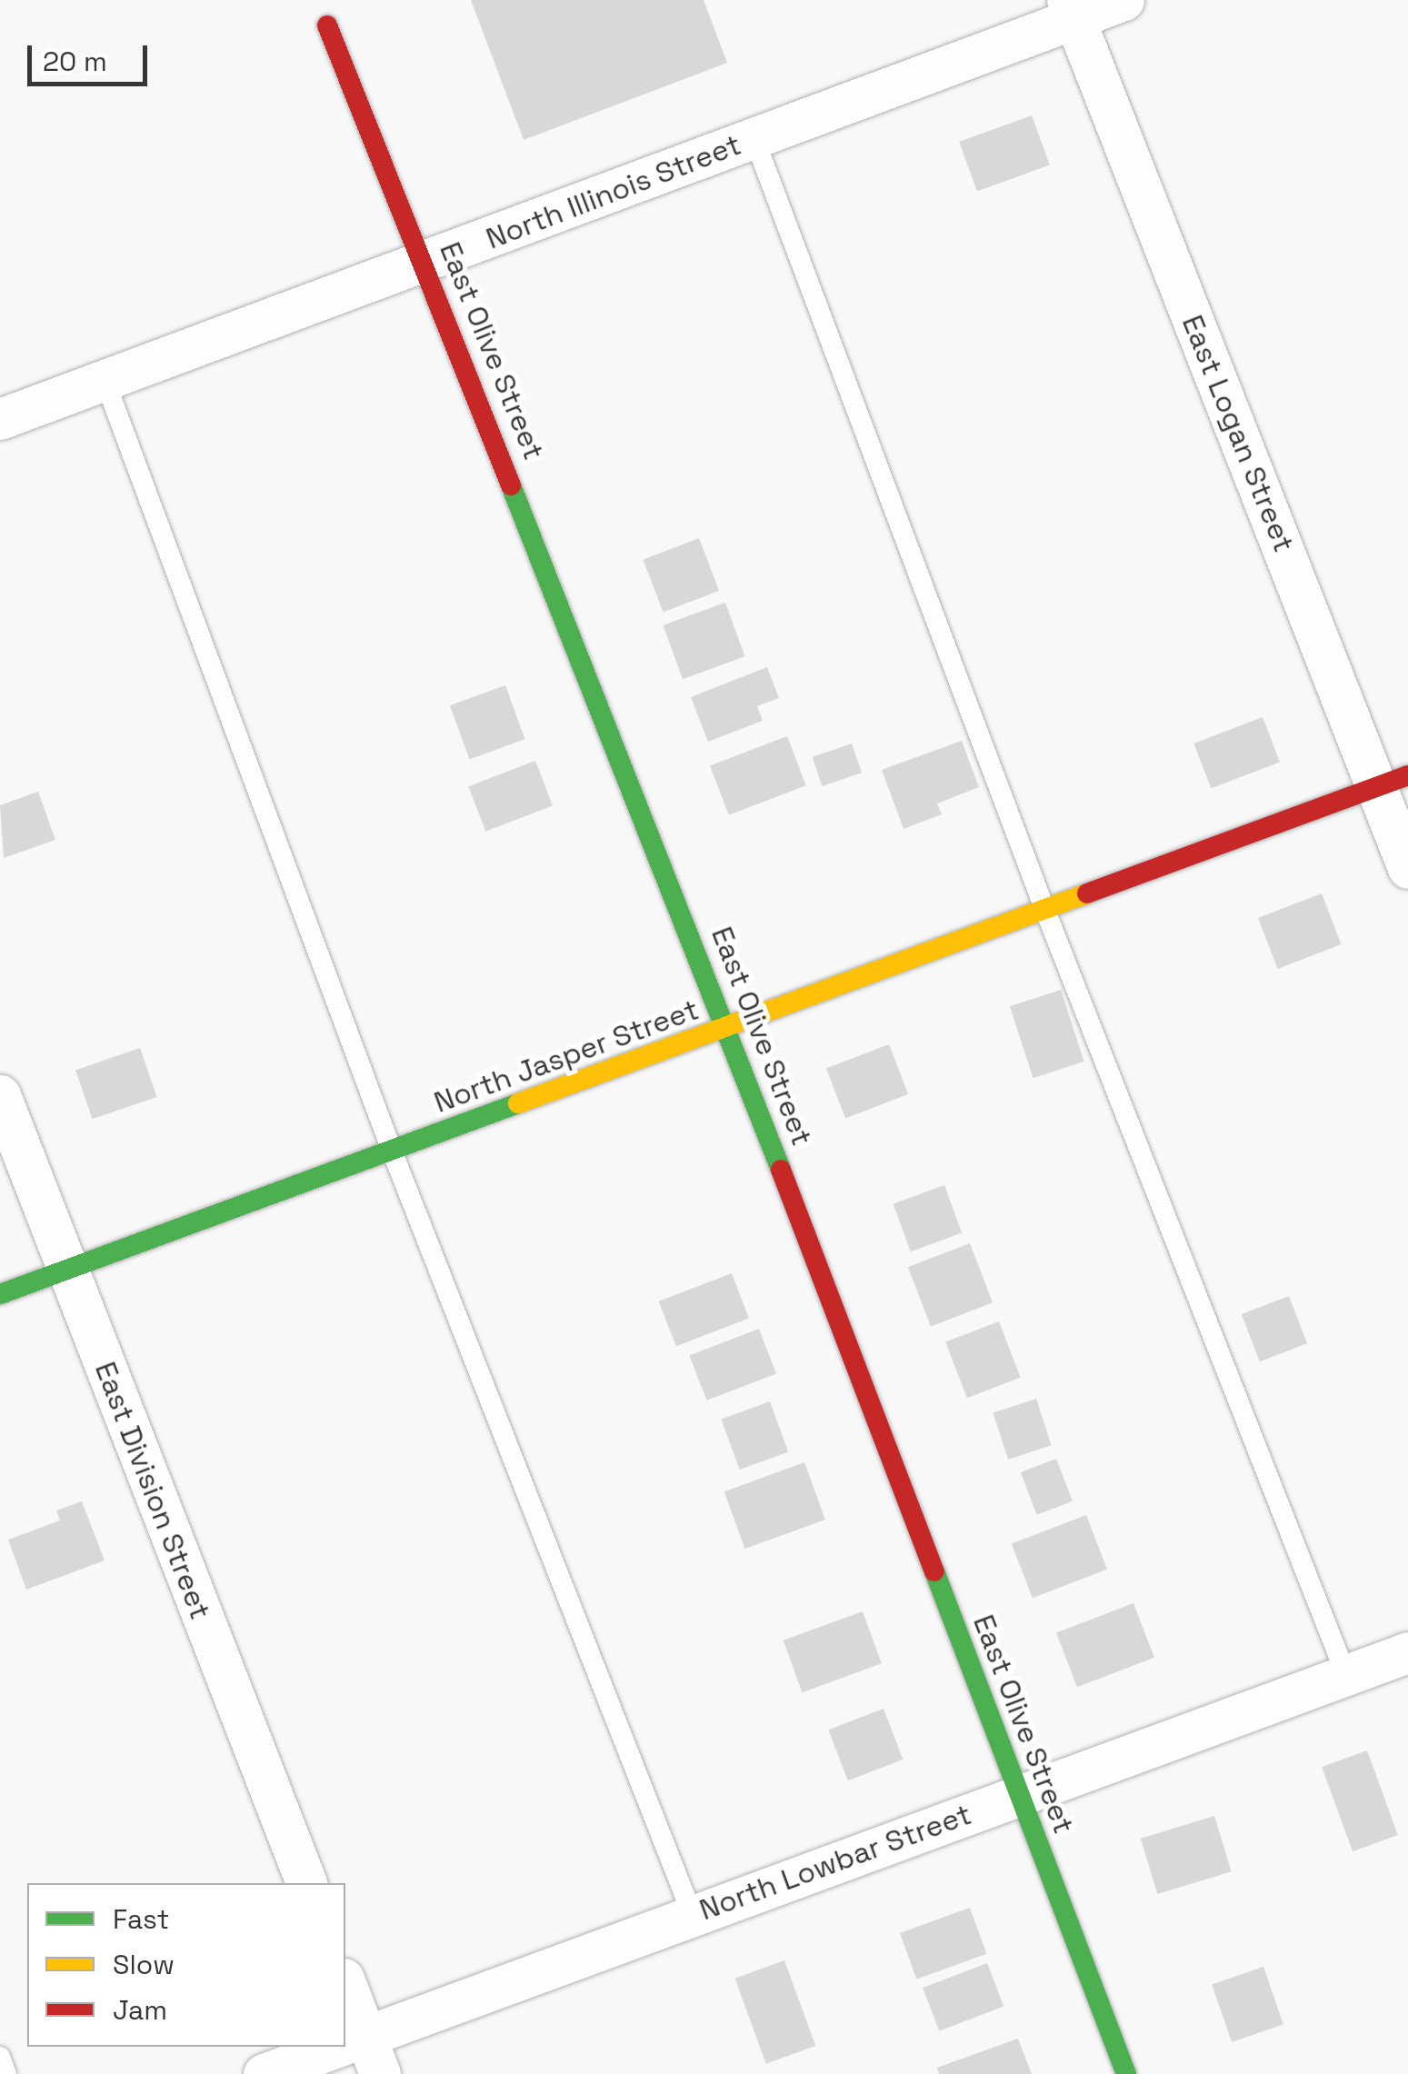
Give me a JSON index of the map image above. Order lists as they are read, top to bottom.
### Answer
{
  "streets": {
    "street": [
      "North Illinois Street",
      "East Olive Street",
      "East Logan Street",
      "North Jasper Street",
      "East Division Street",
      "North Lowbar Street"
    ]
  },
  "crossings": [
    ["North Illinois Street", "East Olive Street"],
    ["North Illinois Street", "East Logan Street"],
    ["East Olive Street", "North Jasper Street"],
    ["East Olive Street", "North Lowbar Street"],
    ["East Logan Street", "North Jasper Street"],
    ["North Jasper Street", "East Division Street"]
  ],
  "legend": ["Fast", "Slow", "Jam"],
  "scale_bar": "20 m"
}
